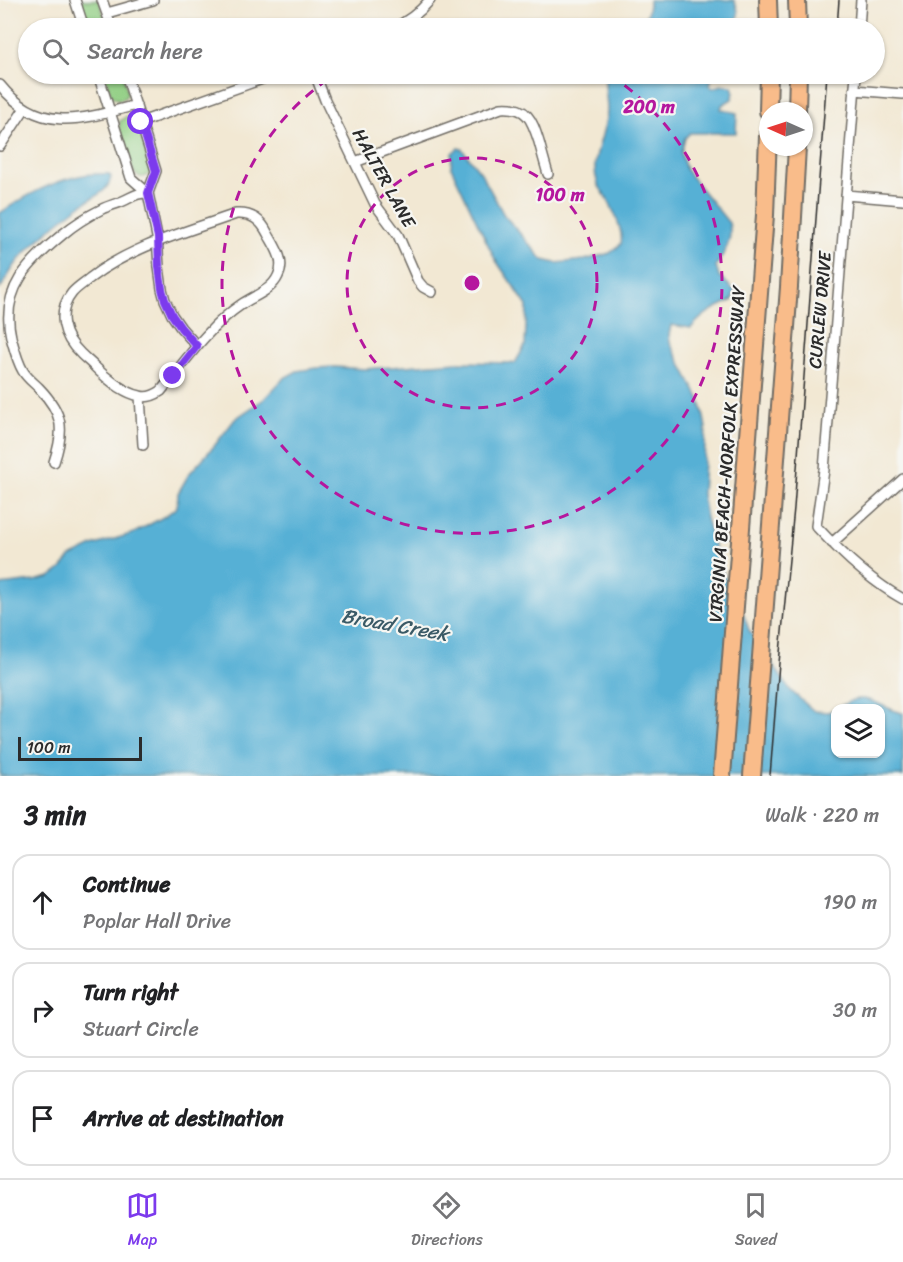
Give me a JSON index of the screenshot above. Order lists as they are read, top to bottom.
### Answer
{
  "streets": {
    "highway": ["VIRGINIA BEACH-NORFOLK EXPRESSWAY"],
    "street": ["HALTER LANE", "CURLEW DRIVE"]
  },
  "water": ["Broad Creek"],
  "scale_bar": "100 m",
  "north": "left",
  "page": {
    "search": "Search here",
    "scale": "100 m",
    "heading": ["3 min", "Walk · 220 m"],
    "list": [
      ["Continue", "Poplar Hall Drive", "190 m"],
      ["Turn right", "Stuart Circle", "30 m"],
      "Arrive at destination"
    ],
    "nav": ["Map", "Directions", "Saved"]
  },
  "rings": ["200 m", "100 m"]
}
